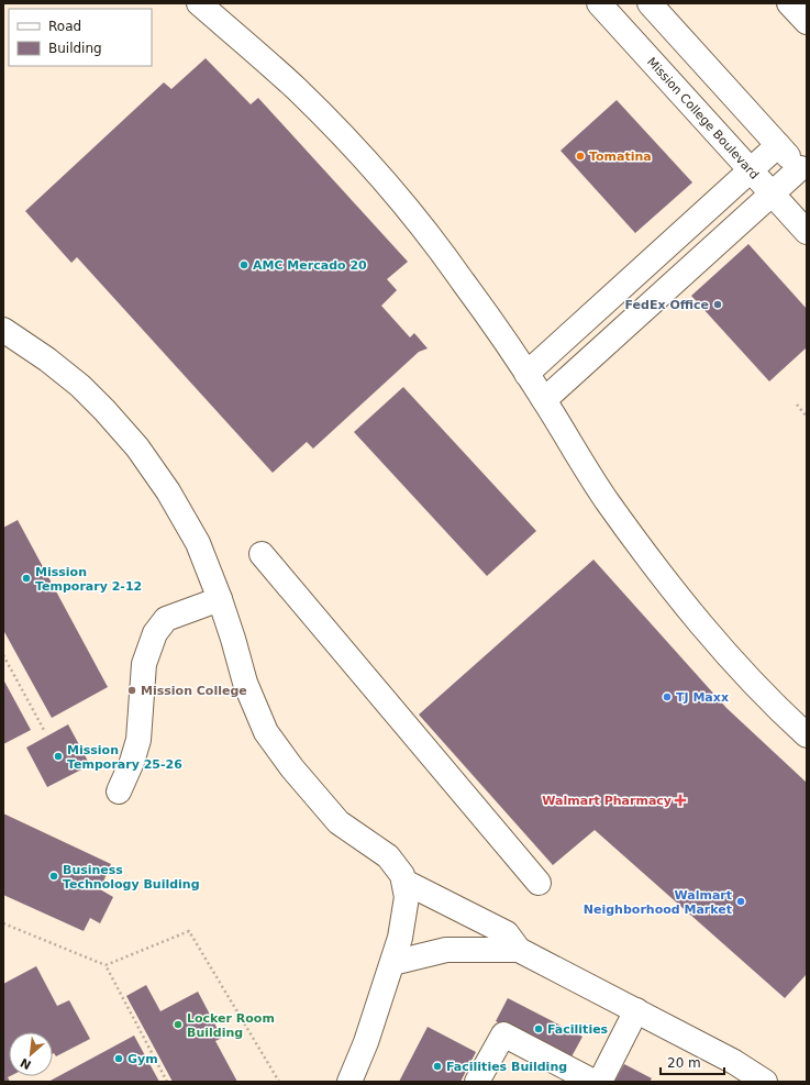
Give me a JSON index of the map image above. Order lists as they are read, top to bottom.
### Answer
{
  "streets": {
    "main road": ["Mission College Boulevard"]
  },
  "places": {
    "other": [
      "Tomatina",
      "AMC Mercado 20",
      "FedEx Office",
      "Mission Temporary 2-12",
      "Mission College",
      "TJ Maxx",
      "Mission Temporary 25-26",
      "Business Technology Building",
      "Walmart Neighborhood Market",
      "Locker Room Building",
      "Facilities",
      "Gym",
      "Facilities Building"
    ],
    "health": ["Walmart Pharmacy"]
  },
  "legend": ["Road", "Building"],
  "scale_bar": "20 m",
  "north": "bottom left"
}
